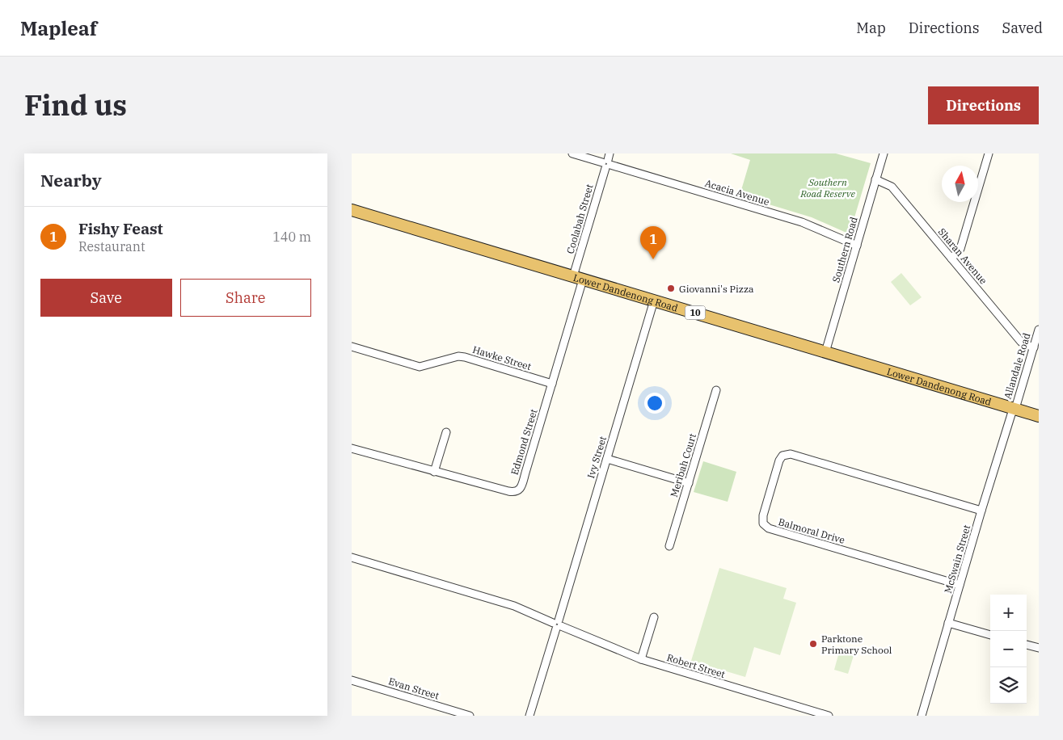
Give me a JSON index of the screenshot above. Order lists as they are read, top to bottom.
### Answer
{
  "streets": {
    "highway": ["Lower Dandenong Road", "10"],
    "street": [
      "Acacia Avenue",
      "Coolabah Street",
      "Southern Road",
      "Sharan Avenue",
      "Hawke Street",
      "Allandale Road",
      "Edmond Street",
      "Ivy Street",
      "Meribah Court",
      "Balmoral Drive",
      "McSwain Street",
      "Robert Street",
      "Evan Street"
    ]
  },
  "crossings": [
    ["Acacia Avenue", "Coolabah Street"],
    ["Acacia Avenue", "Southern Road"],
    ["Coolabah Street", "Lower Dandenong Road"],
    ["Coolabah Street", "Edmond Street"],
    ["Southern Road", "Sharan Avenue"],
    ["Southern Road", "Lower Dandenong Road"],
    ["Sharan Avenue", "Allandale Road"],
    ["Lower Dandenong Road", "Allandale Road"],
    ["Lower Dandenong Road", "Edmond Street"],
    ["Lower Dandenong Road", "Ivy Street"],
    ["Lower Dandenong Road", "McSwain Street"],
    ["Hawke Street", "Edmond Street"],
    ["Allandale Road", "McSwain Street"],
    ["Ivy Street", "Robert Street"],
    ["Balmoral Drive", "McSwain Street"]
  ],
  "parks": ["Southern Road Reserve"],
  "places": ["Giovanni's Pizza", "Parktone Primary School"],
  "north": "top",
  "page": {
    "header": "Mapleaf",
    "nav": ["Map", "Directions", "Saved"],
    "title": "Find us",
    "buttons": [
      "Directions",
      ["Save", "Share"]
    ],
    "heading": "Nearby",
    "list": [
      {
        "mark": "1",
        "name": "Fishy Feast",
        "note": "Restaurant",
        "value": "140 m"
      }
    ],
    "pins": "1",
    "map_buttons": ["+", "−"]
  }
}
